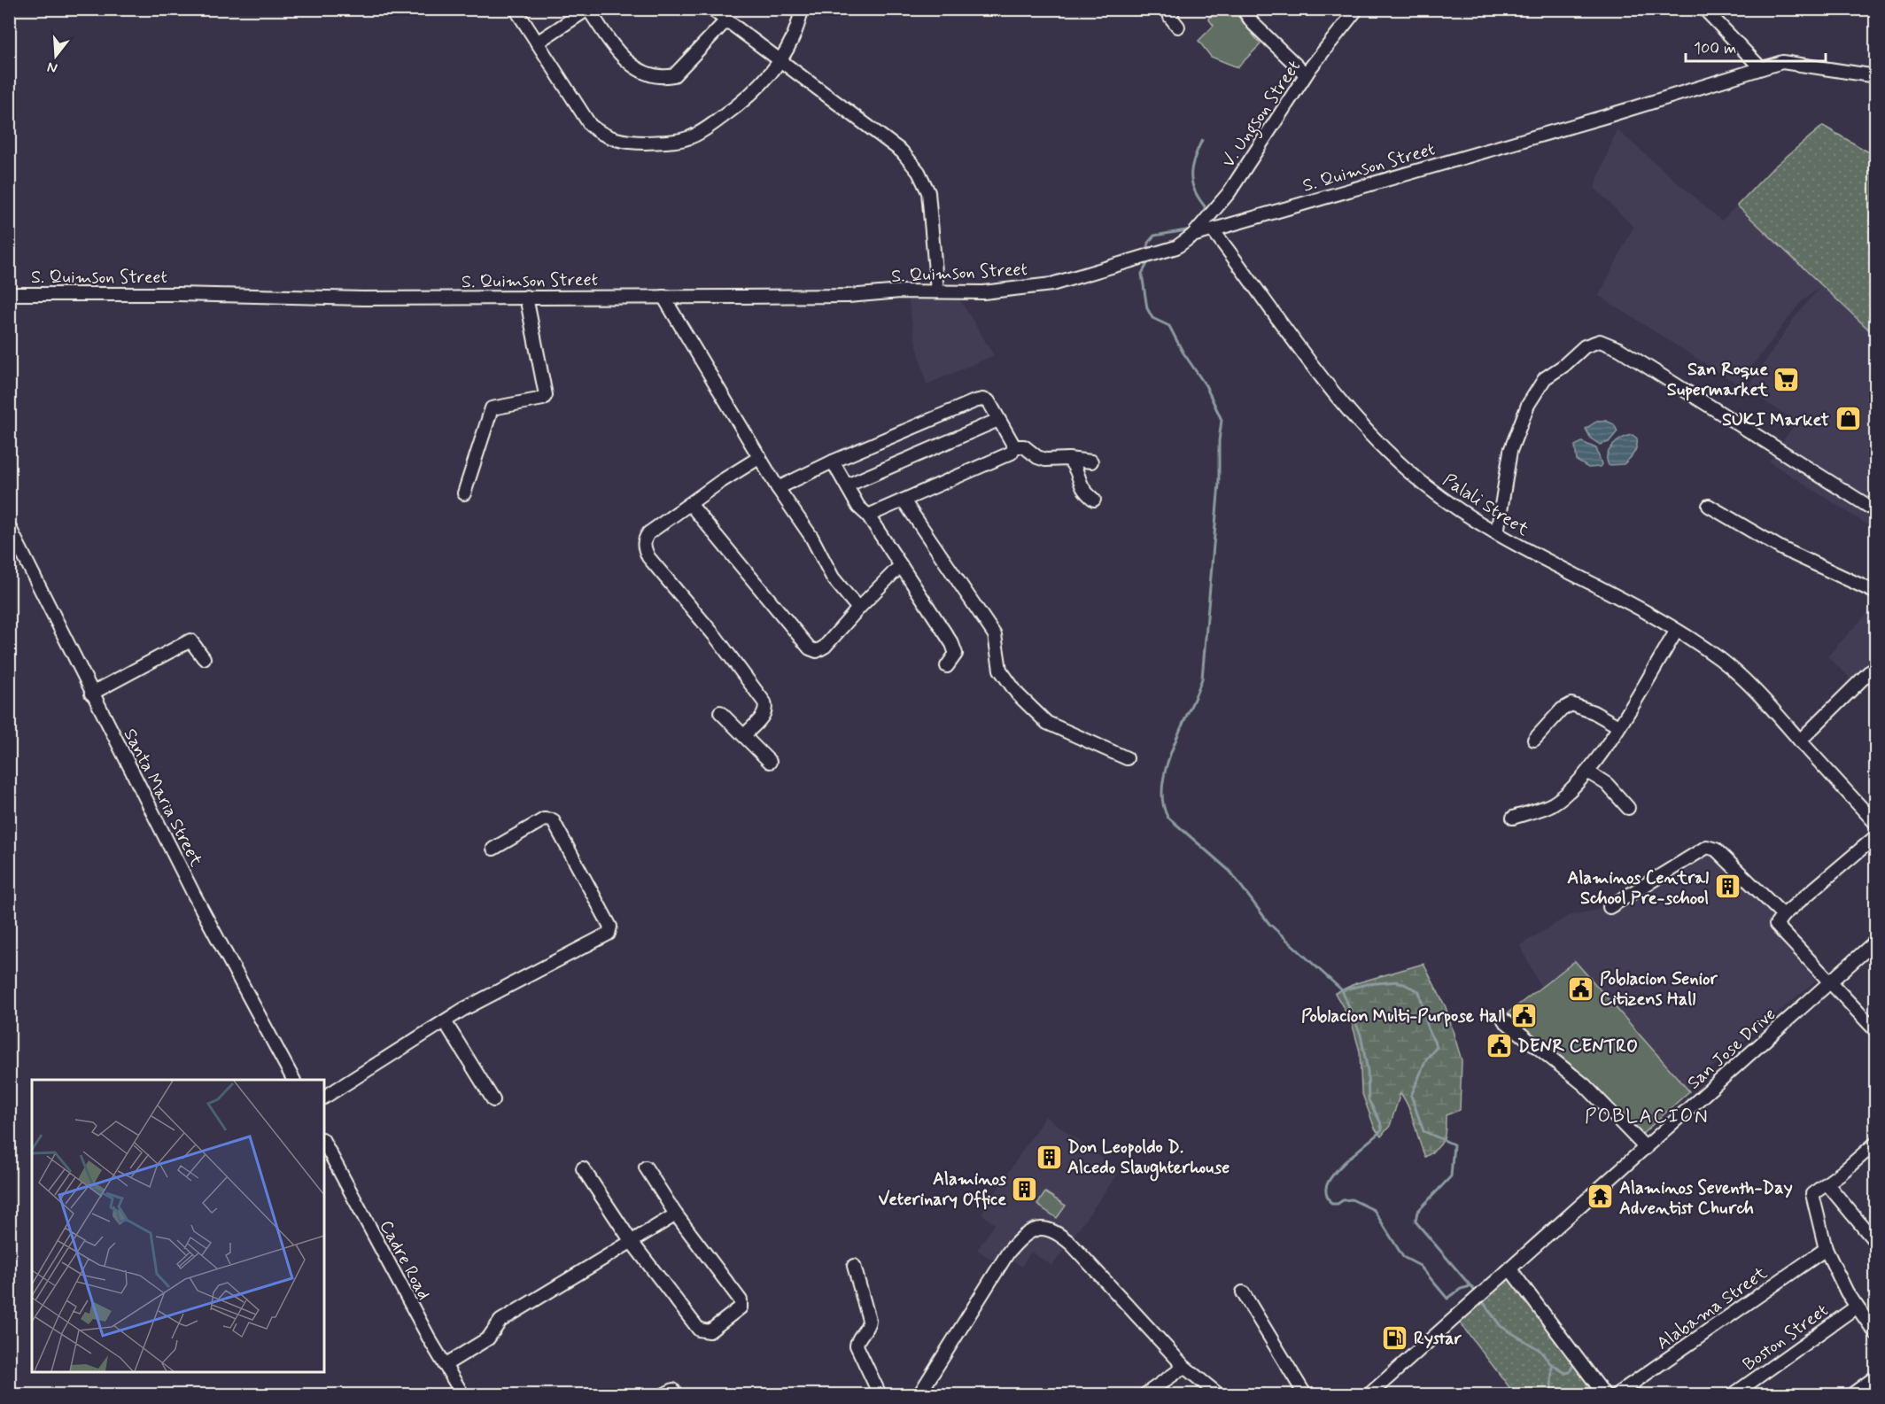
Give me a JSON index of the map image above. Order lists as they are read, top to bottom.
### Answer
{
  "streets": {
    "street": [
      "V. Ungson Street",
      "S. Quimson Street",
      "Palali Street",
      "Santa Maria Street",
      "San Jose Drive",
      "Cadre Road",
      "Alabama Street",
      "Boston Street"
    ]
  },
  "crossings": [
    ["V. Ungson Street", "S. Quimson Street"],
    ["S. Quimson Street", "Palali Street"]
  ],
  "districts": ["POBLACION"],
  "places": {
    "supermarket": ["San Roque Supermarket"],
    "shop": ["SUKI Market"],
    "building": ["Alaminos Central School Pre-school", "Don Leopoldo D. Alcedo Slaughterhouse", "Alaminos Veterinary Office"],
    "public building": ["Poblacion Senior Citizens Hall", "Poblacion Multi-Purpose Hall", "DENR CENTRO"],
    "temple": ["Alaminos Seventh-Day Adventist Church"],
    "fuel station": ["Rystar"]
  },
  "scale_bar": "100 m",
  "north": "bottom"
}
